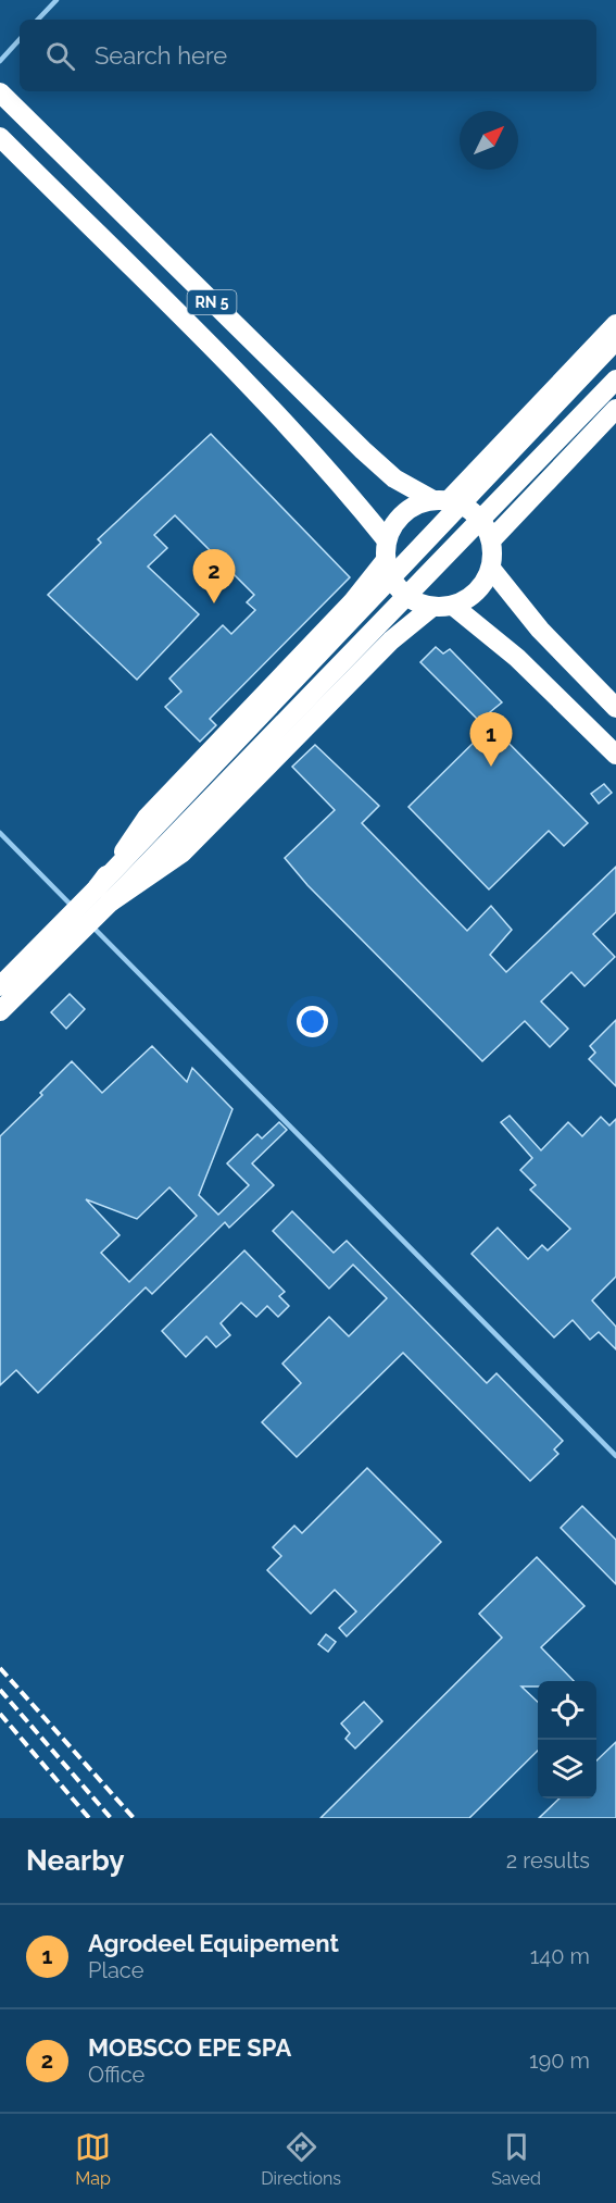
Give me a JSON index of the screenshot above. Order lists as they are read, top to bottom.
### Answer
{
  "streets": {
    "highway": ["RN 5"]
  },
  "north": "top right",
  "page": {
    "search": "Search here",
    "pins": ["2", "1"],
    "heading": ["Nearby", "2 results"],
    "list": [
      {
        "mark": "1",
        "name": "Agrodeel Equipement",
        "note": "Place",
        "value": "140 m"
      },
      {
        "mark": "2",
        "name": "MOBSCO EPE SPA",
        "note": "Office",
        "value": "190 m"
      }
    ],
    "nav": ["Map", "Directions", "Saved"]
  }
}
